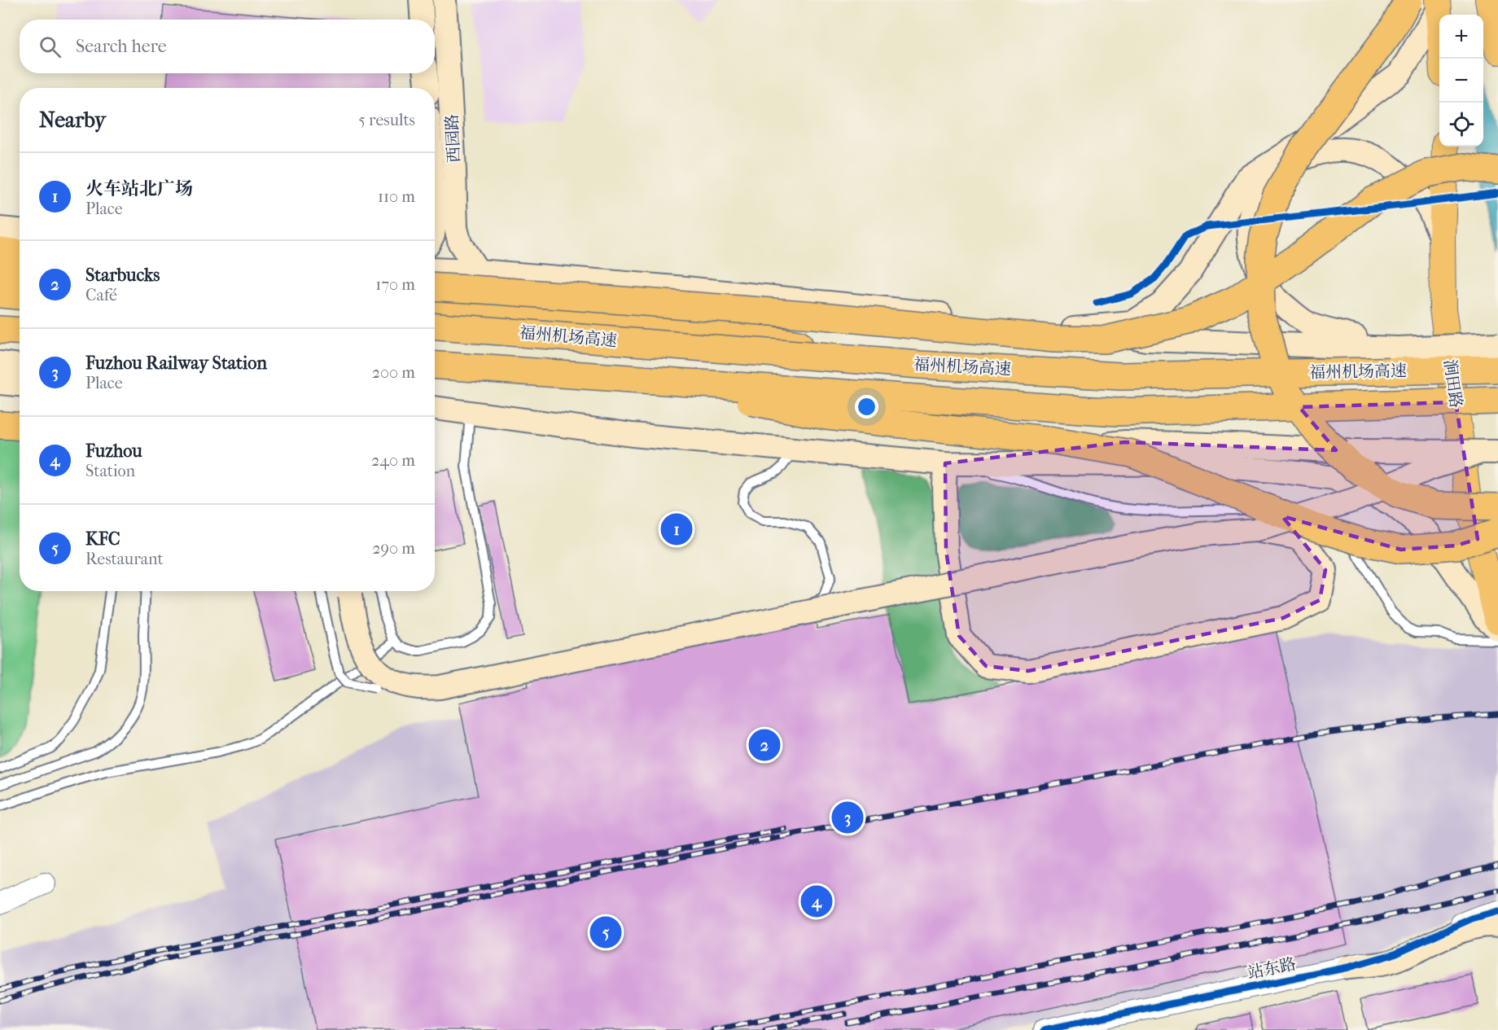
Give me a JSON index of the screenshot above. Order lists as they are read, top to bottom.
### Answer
{
  "streets": {
    "highway": ["福州机场高速"],
    "main road": ["西园路", "涧田路"],
    "street": ["站东路"]
  },
  "page": {
    "map_buttons": ["+", "−"],
    "search": "Search here",
    "heading": ["Nearby", "5 results"],
    "list": [
      {
        "mark": "1",
        "name": "火车站北广场",
        "note": "Place",
        "value": "110 m"
      },
      {
        "mark": "2",
        "name": "Starbucks",
        "note": "Café",
        "value": "170 m"
      },
      {
        "mark": "3",
        "name": "Fuzhou Railway Station",
        "note": "Place",
        "value": "200 m"
      },
      {
        "mark": "4",
        "name": "Fuzhou",
        "note": "Station",
        "value": "240 m"
      },
      {
        "mark": "5",
        "name": "KFC",
        "note": "Restaurant",
        "value": "290 m"
      }
    ],
    "pins": [
      "1",
      "2",
      "3",
      "4",
      "5"
    ]
  }
}
